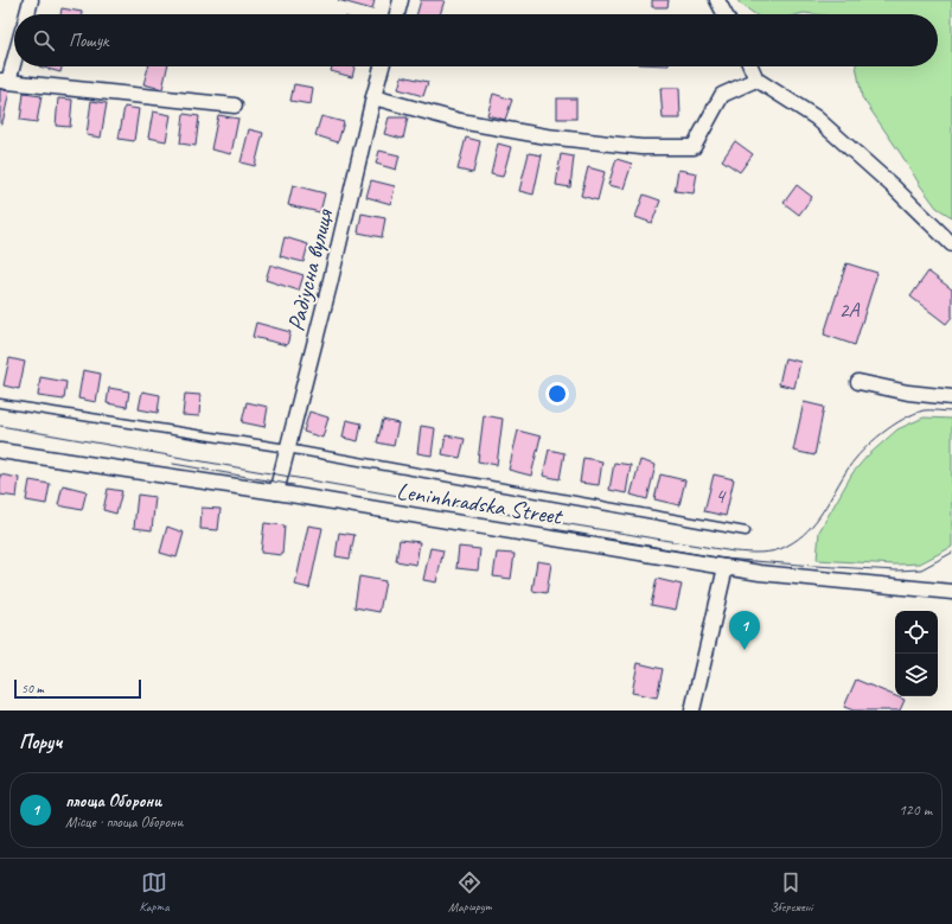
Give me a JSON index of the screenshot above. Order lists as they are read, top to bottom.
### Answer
{
  "streets": {
    "street": ["Радіусна вулиця", "Leninhradska Street"]
  },
  "crossings": [
    ["Радіусна вулиця", "Leninhradska Street"]
  ],
  "house_numbers": ["2А", "4"],
  "scale_bar": "50 m",
  "page": {
    "search": "Пошук",
    "pins": "1",
    "scale": "50 m",
    "heading": "Поруч",
    "list": [
      {
        "mark": "1",
        "name": "площа Оборони",
        "note": "Місце · площа Оборони",
        "value": "120 m"
      }
    ],
    "nav": ["Карта", "Маршрут", "Збережені"]
  }
}
